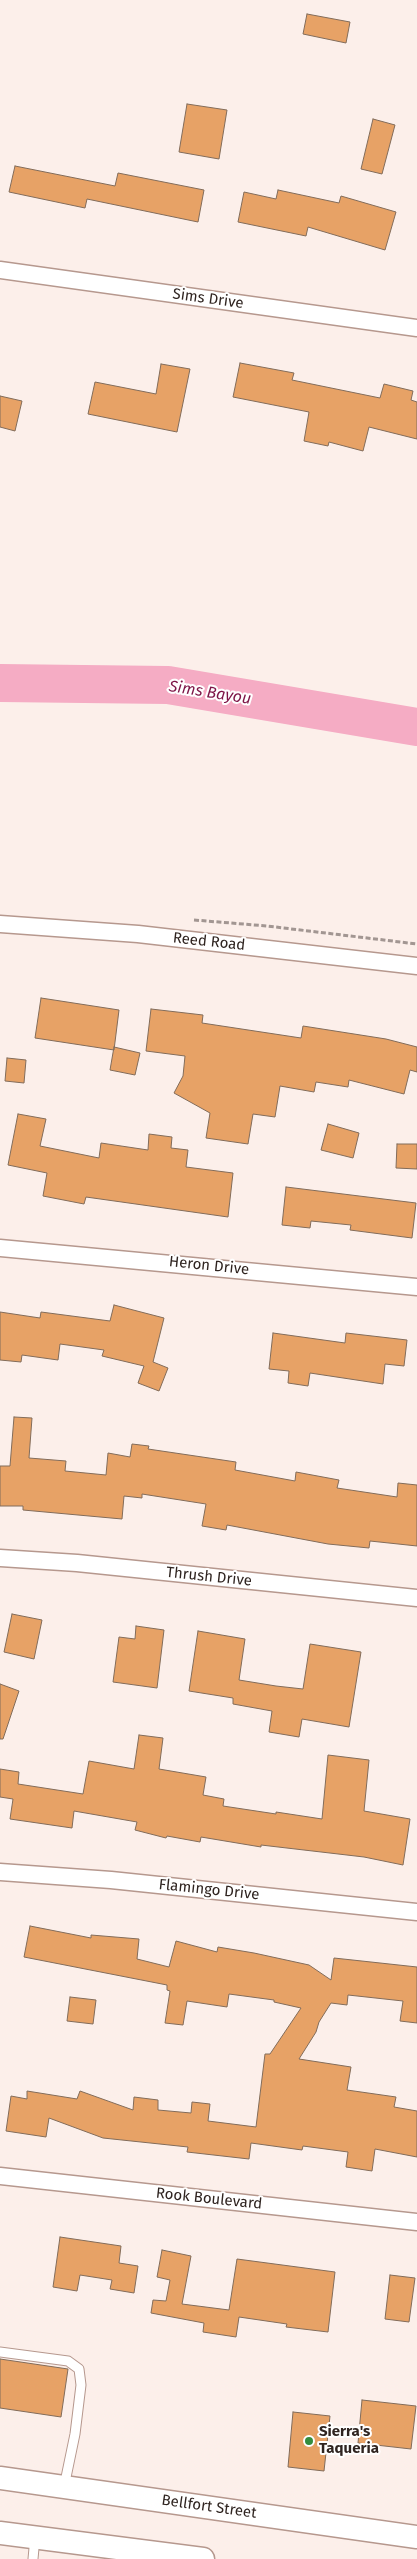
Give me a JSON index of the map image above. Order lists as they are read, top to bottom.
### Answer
{
  "streets": {
    "main road": ["Bellfort Street"],
    "street": [
      "Sims Drive",
      "Reed Road",
      "Heron Drive",
      "Thrush Drive",
      "Flamingo Drive",
      "Rook Boulevard"
    ]
  },
  "water": ["Sims Bayou"],
  "places": ["Sierra's Taqueria"]
}
